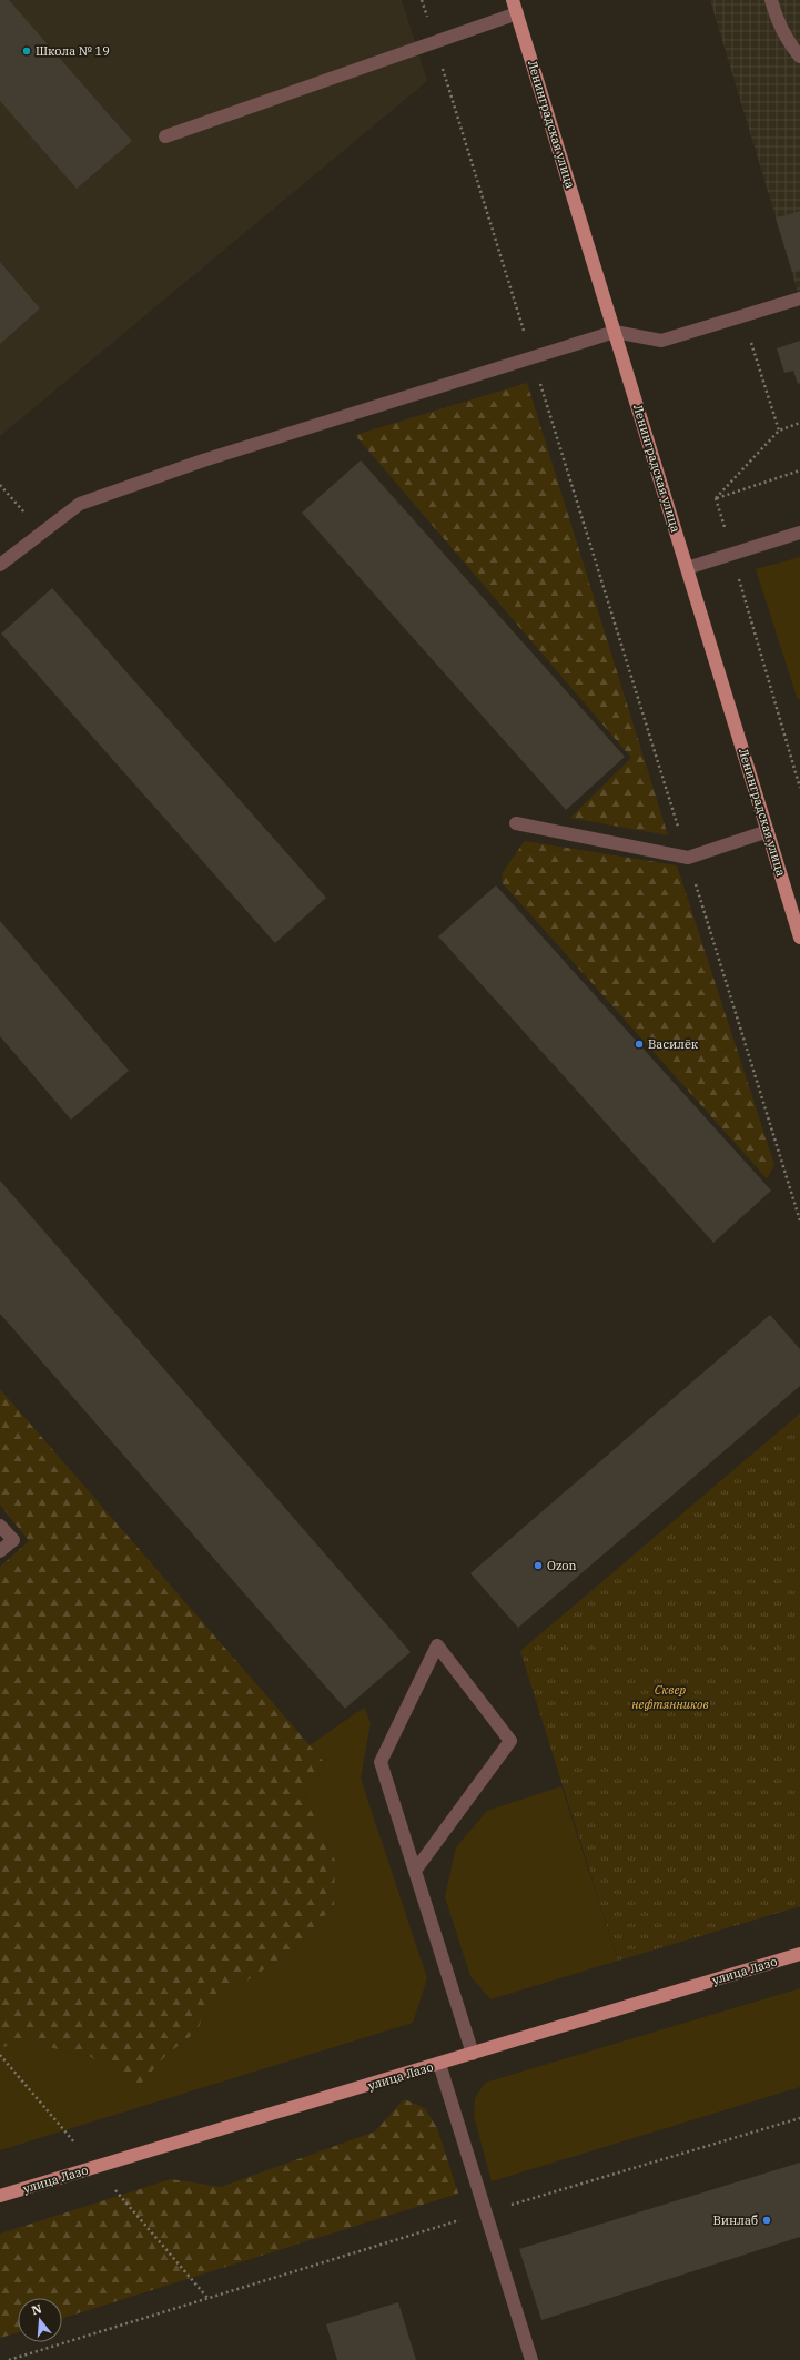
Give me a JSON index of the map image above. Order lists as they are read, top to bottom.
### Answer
{
  "streets": {
    "main road": ["Ленинградская улица", "улица Лазо"]
  },
  "parks": ["Сквер нефтянников"],
  "places": [
    "Школа № 19",
    "Василёк",
    "Ozon",
    "Винлаб"
  ],
  "north": "top"
}
